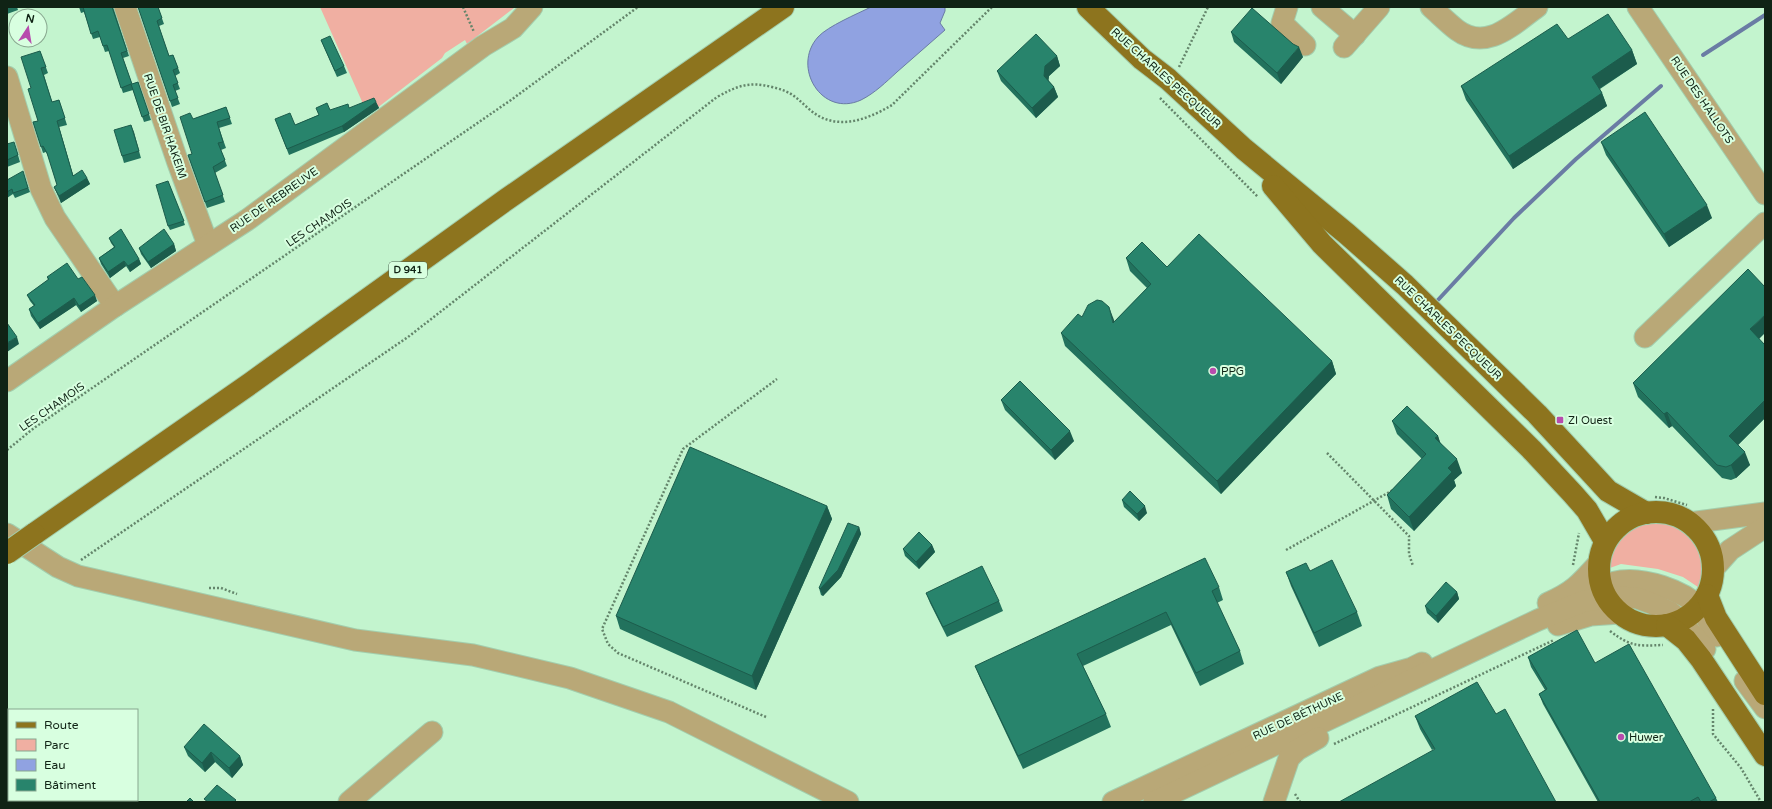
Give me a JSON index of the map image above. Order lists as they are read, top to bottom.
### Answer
{
  "streets": {
    "main road": ["RUE CHARLES PECQUEUR", "D 941"],
    "street": [
      "RUE DES HALLOTS",
      "RUE DE BIR HAKEIM",
      "RUE DE REBREUVE",
      "RUE DE BÉTHUNE"
    ],
    "path": ["LES CHAMOIS"]
  },
  "crossings": [
    ["RUE DE BIR HAKEIM", "RUE DE REBREUVE"]
  ],
  "places": {
    "other": ["PPG", "Huwer"],
    "transit": ["ZI Ouest"]
  },
  "legend": [
    "Route",
    "Parc",
    "Eau",
    "Bâtiment"
  ],
  "north": "top"
}
